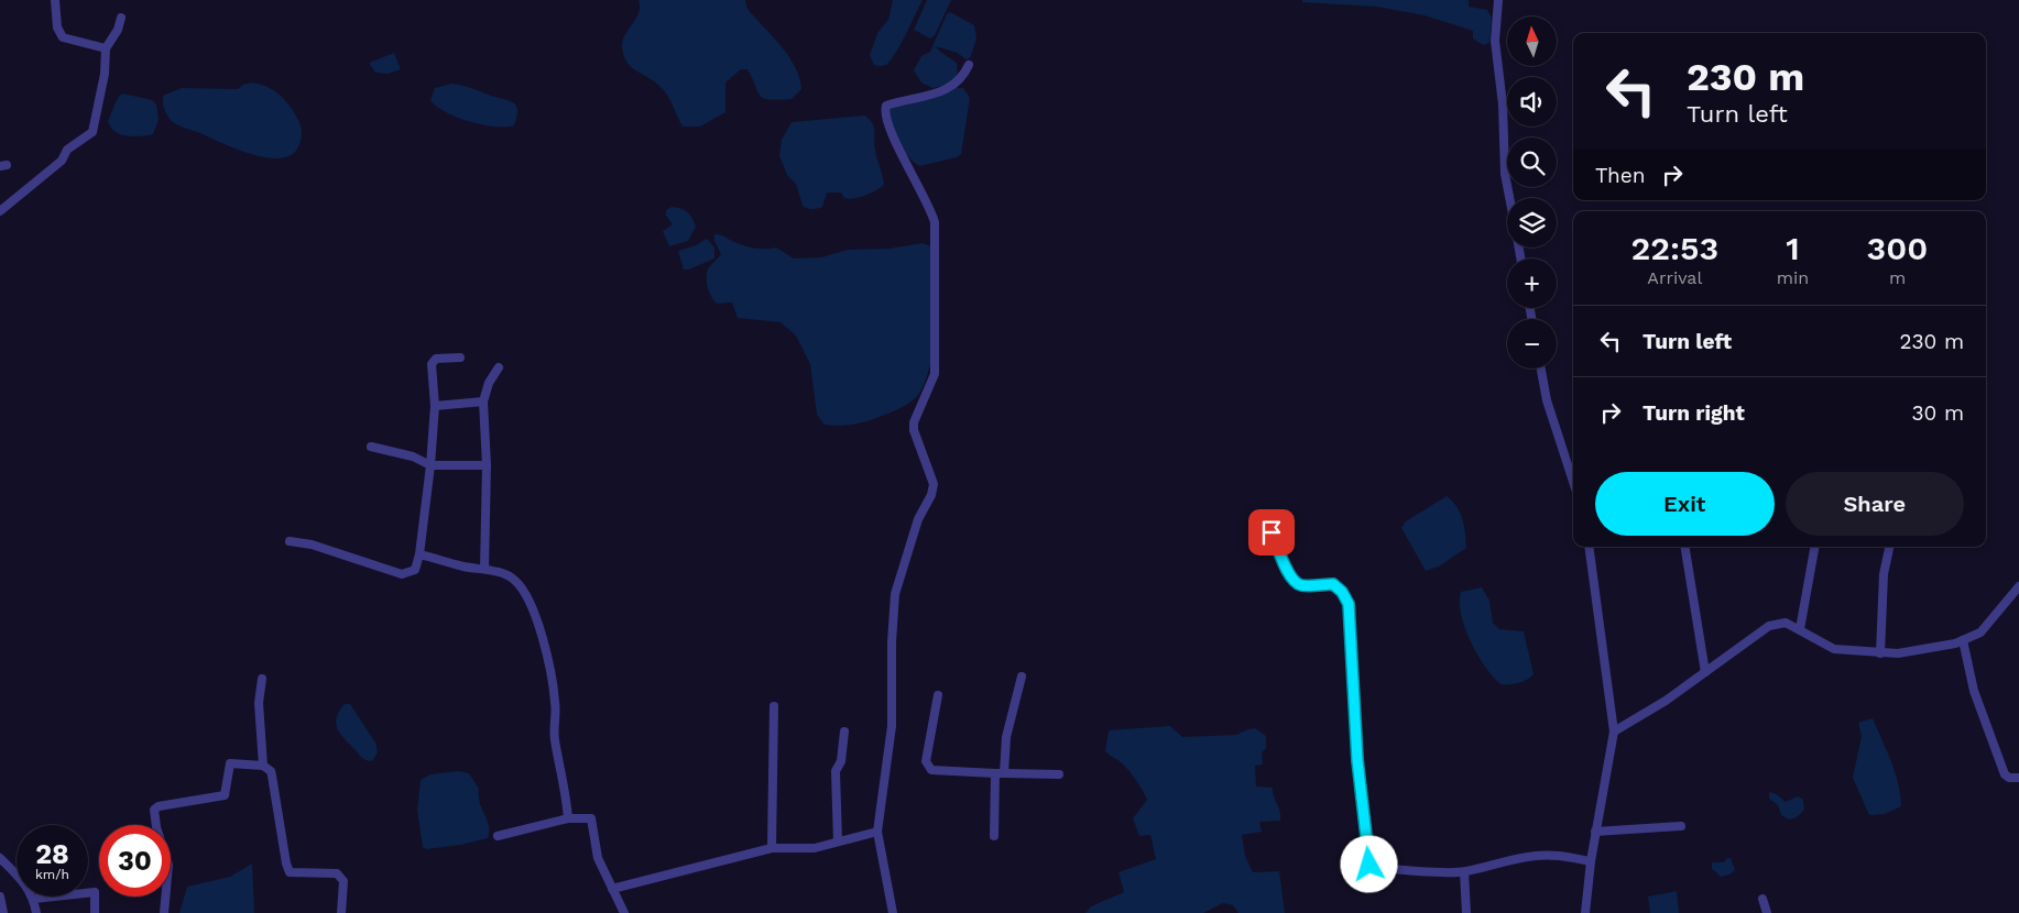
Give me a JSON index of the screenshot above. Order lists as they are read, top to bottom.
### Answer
{
  "north": "top",
  "page": {
    "map_buttons": ["+", "−"],
    "turn": ["230 m", "Turn left"],
    "then": "Then",
    "eta": [
      "22:53",
      "Arrival",
      "1",
      "min",
      "300",
      "m"
    ],
    "list": [
      {
        "name": "Turn left",
        "value": "230 m"
      },
      {
        "name": "Turn right",
        "value": "30 m"
      }
    ],
    "buttons": ["Exit", "Share"],
    "speed": "28 km/h",
    "limit": "30"
  }
}
